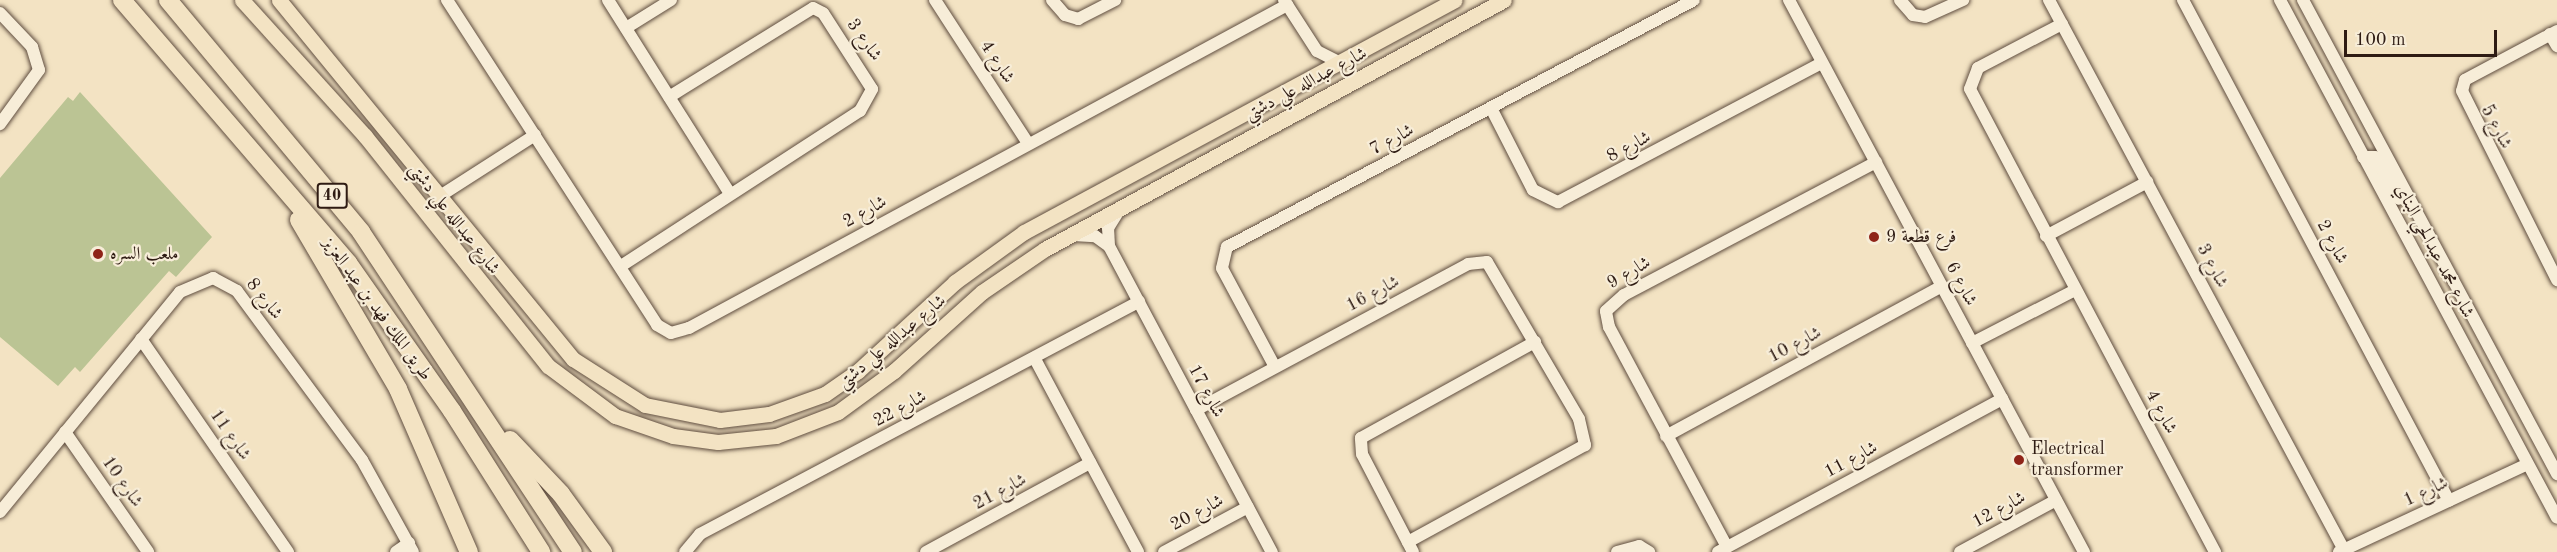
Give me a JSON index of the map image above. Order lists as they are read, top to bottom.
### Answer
{
  "streets": {
    "highway": ["40", "طريق الملك فهد بن عبد العزيز"],
    "main road": ["شارع عبدالله علي دشتي"],
    "street": [
      "شارع 3",
      "شارع 4",
      "شارع 5",
      "شارع 7",
      "شارع 8",
      "شارع 2",
      "شارع محمد عبدالحي البناي",
      "شارع 9",
      "شارع 6",
      "شارع 16",
      "شارع 10",
      "شارع 17",
      "شارع 22",
      "شارع 11",
      "شارع 21",
      "شارع 1",
      "شارع 12",
      "شارع 20"
    ]
  },
  "crossings": [
    ["شارع 3", "شارع 4"],
    ["شارع 3", "شارع 2"],
    ["شارع 3", "شارع 1"],
    ["شارع 4", "شارع 2"],
    ["شارع 7", "شارع 8"],
    ["شارع 7", "شارع 16"],
    ["شارع 8", "شارع 6"],
    ["شارع 8", "شارع 10"],
    ["شارع 8", "شارع 11"],
    ["شارع 2", "شارع 1"],
    ["شارع محمد عبدالحي البناي", "شارع 1"],
    ["شارع 9", "شارع 6"],
    ["شارع 9", "شارع 10"],
    ["شارع 9", "شارع 11"],
    ["شارع 6", "شارع 10"],
    ["شارع 6", "شارع 11"],
    ["شارع 6", "شارع 12"],
    ["شارع 16", "شارع 17"],
    ["شارع 17", "شارع 22"],
    ["شارع 17", "شارع 20"]
  ],
  "places": ["فرع قطعة 9", "ملعب السره", "Electrical transformer"],
  "scale_bar": "100 m"
}
